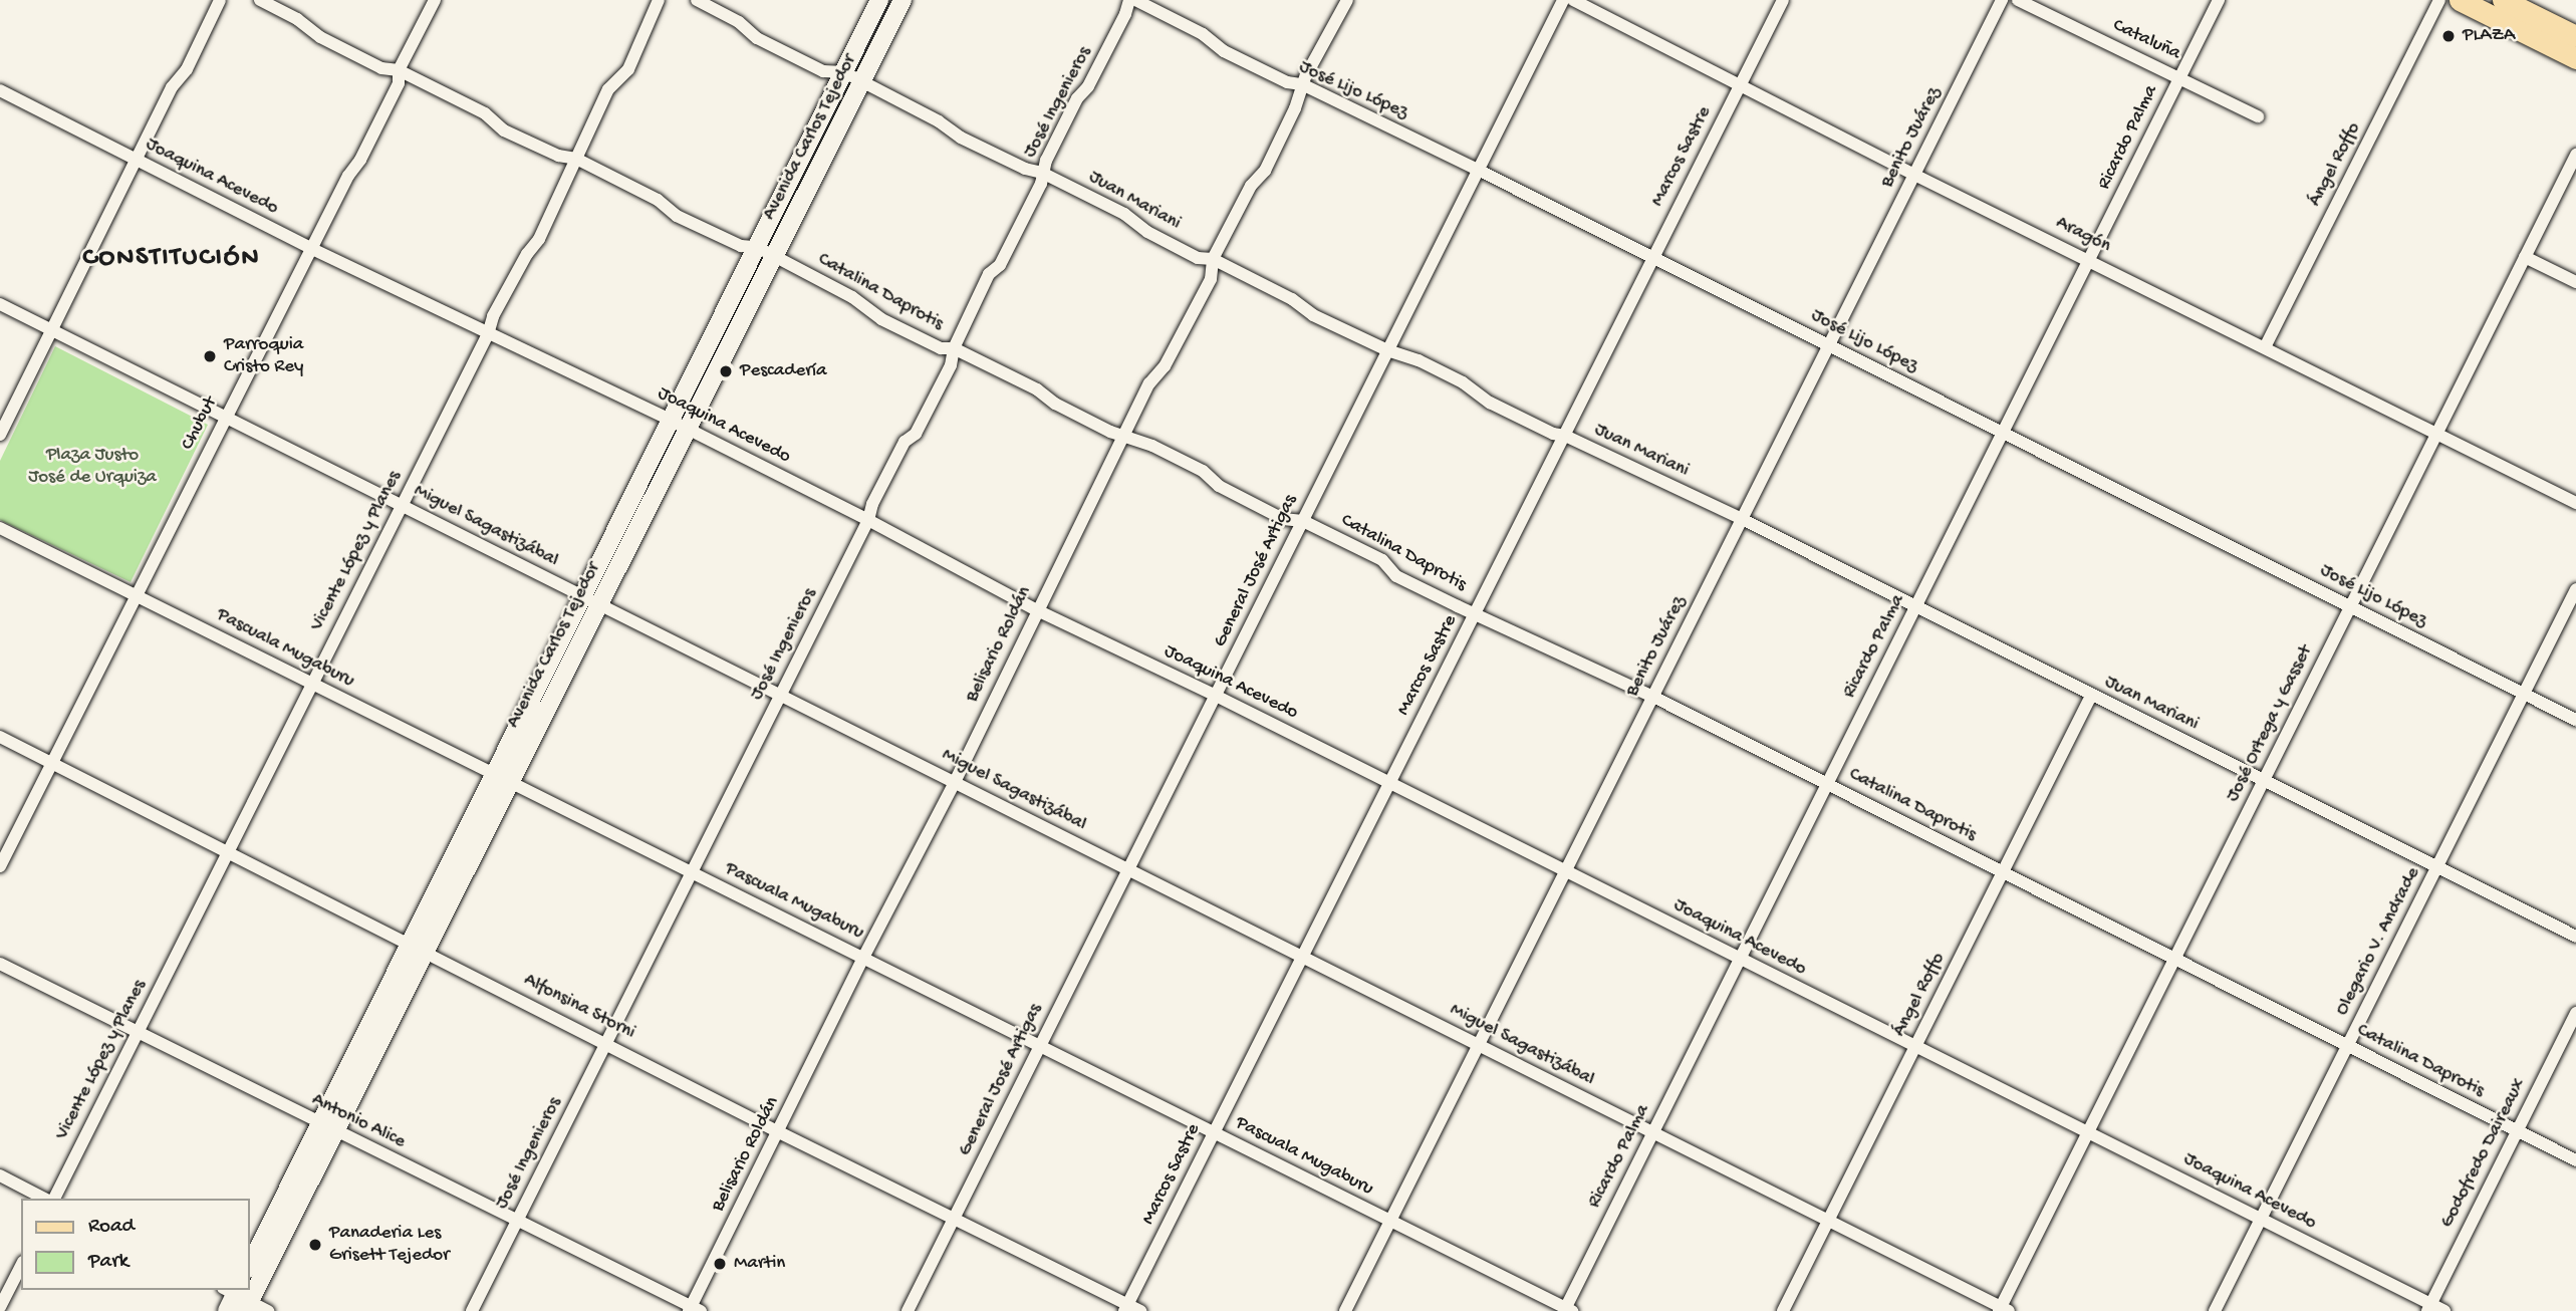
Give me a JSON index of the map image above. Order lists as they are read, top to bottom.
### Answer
{
  "streets": {
    "main road": ["Avenida Carlos Tejedor"],
    "street": [
      "Cataluña",
      "José Lijo López",
      "José Ingenieros",
      "Benito Juárez",
      "Ricardo Palma",
      "Marcos Sastre",
      "Ángel Roffo",
      "Joaquina Acevedo",
      "Juan Mariani",
      "Aragón",
      "Catalina Daprotis",
      "Chubut",
      "Miguel Sagastizábal",
      "Vicente López y Planes",
      "General José Artigas",
      "Belisario Roldán",
      "Pascuala Mugaburu",
      "José Ortega y Gasset",
      "Olegario V. Andrade",
      "Alfonsina Storni",
      "Antonio Alice",
      "Godofredo Daireaux"
    ]
  },
  "crossings": [
    ["Cataluña", "Ricardo Palma"],
    ["José Lijo López", "Benito Juárez"],
    ["José Lijo López", "Ricardo Palma"],
    ["José Lijo López", "Marcos Sastre"],
    ["José Lijo López", "General José Artigas"],
    ["José Lijo López", "Belisario Roldán"],
    ["José Lijo López", "José Ortega y Gasset"],
    ["José Lijo López", "Olegario V. Andrade"],
    ["José Ingenieros", "Joaquina Acevedo"],
    ["José Ingenieros", "Juan Mariani"],
    ["José Ingenieros", "Catalina Daprotis"],
    ["José Ingenieros", "Miguel Sagastizábal"],
    ["José Ingenieros", "Pascuala Mugaburu"],
    ["José Ingenieros", "Alfonsina Storni"],
    ["José Ingenieros", "Antonio Alice"],
    ["Avenida Carlos Tejedor", "Joaquina Acevedo"],
    ["Avenida Carlos Tejedor", "Juan Mariani"],
    ["Avenida Carlos Tejedor", "Catalina Daprotis"],
    ["Avenida Carlos Tejedor", "Miguel Sagastizábal"],
    ["Avenida Carlos Tejedor", "Pascuala Mugaburu"],
    ["Avenida Carlos Tejedor", "Alfonsina Storni"],
    ["Avenida Carlos Tejedor", "Antonio Alice"],
    ["Benito Juárez", "Joaquina Acevedo"],
    ["Benito Juárez", "Juan Mariani"],
    ["Benito Juárez", "Aragón"],
    ["Benito Juárez", "Catalina Daprotis"],
    ["Benito Juárez", "Miguel Sagastizábal"],
    ["Benito Juárez", "Pascuala Mugaburu"],
    ["Ricardo Palma", "Joaquina Acevedo"],
    ["Ricardo Palma", "Juan Mariani"],
    ["Ricardo Palma", "Aragón"],
    ["Ricardo Palma", "Catalina Daprotis"],
    ["Ricardo Palma", "Miguel Sagastizábal"],
    ["Ricardo Palma", "Pascuala Mugaburu"],
    ["Marcos Sastre", "Joaquina Acevedo"],
    ["Marcos Sastre", "Juan Mariani"],
    ["Marcos Sastre", "Aragón"],
    ["Marcos Sastre", "Catalina Daprotis"],
    ["Marcos Sastre", "Miguel Sagastizábal"],
    ["Marcos Sastre", "Pascuala Mugaburu"],
    ["Marcos Sastre", "Alfonsina Storni"],
    ["Ángel Roffo", "Joaquina Acevedo"],
    ["Ángel Roffo", "Juan Mariani"],
    ["Ángel Roffo", "Aragón"],
    ["Ángel Roffo", "Catalina Daprotis"],
    ["Ángel Roffo", "Miguel Sagastizábal"],
    ["Joaquina Acevedo", "Chubut"],
    ["Joaquina Acevedo", "Vicente López y Planes"],
    ["Joaquina Acevedo", "General José Artigas"],
    ["Joaquina Acevedo", "Belisario Roldán"],
    ["Joaquina Acevedo", "José Ortega y Gasset"],
    ["Joaquina Acevedo", "Olegario V. Andrade"],
    ["Joaquina Acevedo", "Godofredo Daireaux"],
    ["Juan Mariani", "General José Artigas"],
    ["Juan Mariani", "Belisario Roldán"],
    ["Juan Mariani", "José Ortega y Gasset"],
    ["Juan Mariani", "Olegario V. Andrade"],
    ["Aragón", "José Ortega y Gasset"],
    ["Catalina Daprotis", "Chubut"],
    ["Catalina Daprotis", "Vicente López y Planes"],
    ["Catalina Daprotis", "General José Artigas"],
    ["Catalina Daprotis", "Belisario Roldán"],
    ["Catalina Daprotis", "José Ortega y Gasset"],
    ["Catalina Daprotis", "Olegario V. Andrade"],
    ["Catalina Daprotis", "Godofredo Daireaux"],
    ["Chubut", "Miguel Sagastizábal"],
    ["Chubut", "Pascuala Mugaburu"],
    ["Chubut", "Alfonsina Storni"],
    ["Miguel Sagastizábal", "Vicente López y Planes"],
    ["Miguel Sagastizábal", "General José Artigas"],
    ["Miguel Sagastizábal", "Belisario Roldán"],
    ["Miguel Sagastizábal", "José Ortega y Gasset"],
    ["Vicente López y Planes", "Pascuala Mugaburu"],
    ["Vicente López y Planes", "Alfonsina Storni"],
    ["Vicente López y Planes", "Antonio Alice"],
    ["General José Artigas", "Pascuala Mugaburu"],
    ["General José Artigas", "Alfonsina Storni"],
    ["Belisario Roldán", "Pascuala Mugaburu"],
    ["Belisario Roldán", "Alfonsina Storni"],
    ["Belisario Roldán", "Antonio Alice"]
  ],
  "districts": ["CONSTITUCIÓN"],
  "parks": ["Plaza Justo José de Urquiza"],
  "places": [
    "PLAZA",
    "Parroquia Cristo Rey",
    "Pescadería",
    "Panaderia Les Grisett Tejedor",
    "Martin"
  ],
  "legend": ["Road", "Park"]
}
